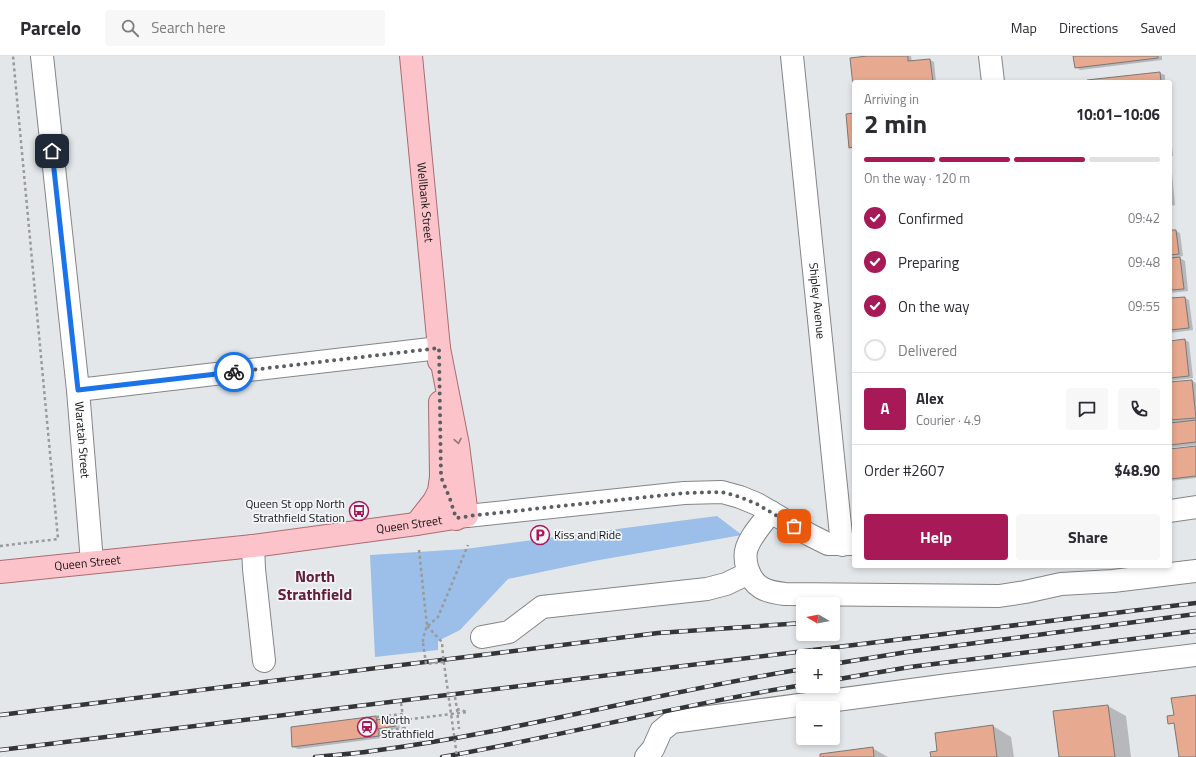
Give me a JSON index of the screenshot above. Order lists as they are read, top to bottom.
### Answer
{
  "streets": {
    "main road": ["Wellbank Street", "Queen Street"],
    "street": ["Shipley Avenue", "Waratah Street"]
  },
  "crossings": [
    ["Wellbank Street", "Queen Street"],
    ["Shipley Avenue", "Queen Street"],
    ["Waratah Street", "Queen Street"]
  ],
  "districts": ["North Strathfield"],
  "places": {
    "bus stop": ["Queen St opp North Strathfield Station"],
    "parking": ["Kiss and Ride"],
    "station": ["North Strathfield"]
  },
  "north": "left",
  "page": {
    "header": "Parcelo",
    "search": "Search here",
    "nav": ["Map", "Directions", "Saved"],
    "heading": ["2 min", "Arriving in", "10:01–10:06"],
    "panel": [
      "Alex",
      "Courier · 4.9",
      "Order #2607",
      "$48.90"
    ],
    "bar": "On the way · 120 m",
    "list": [
      ["Confirmed", "09:42"],
      ["Preparing", "09:48"],
      ["On the way", "09:55"],
      "Delivered"
    ],
    "round": "A",
    "buttons": ["Help", "Share"],
    "map_buttons": ["+", "−"]
  }
}
